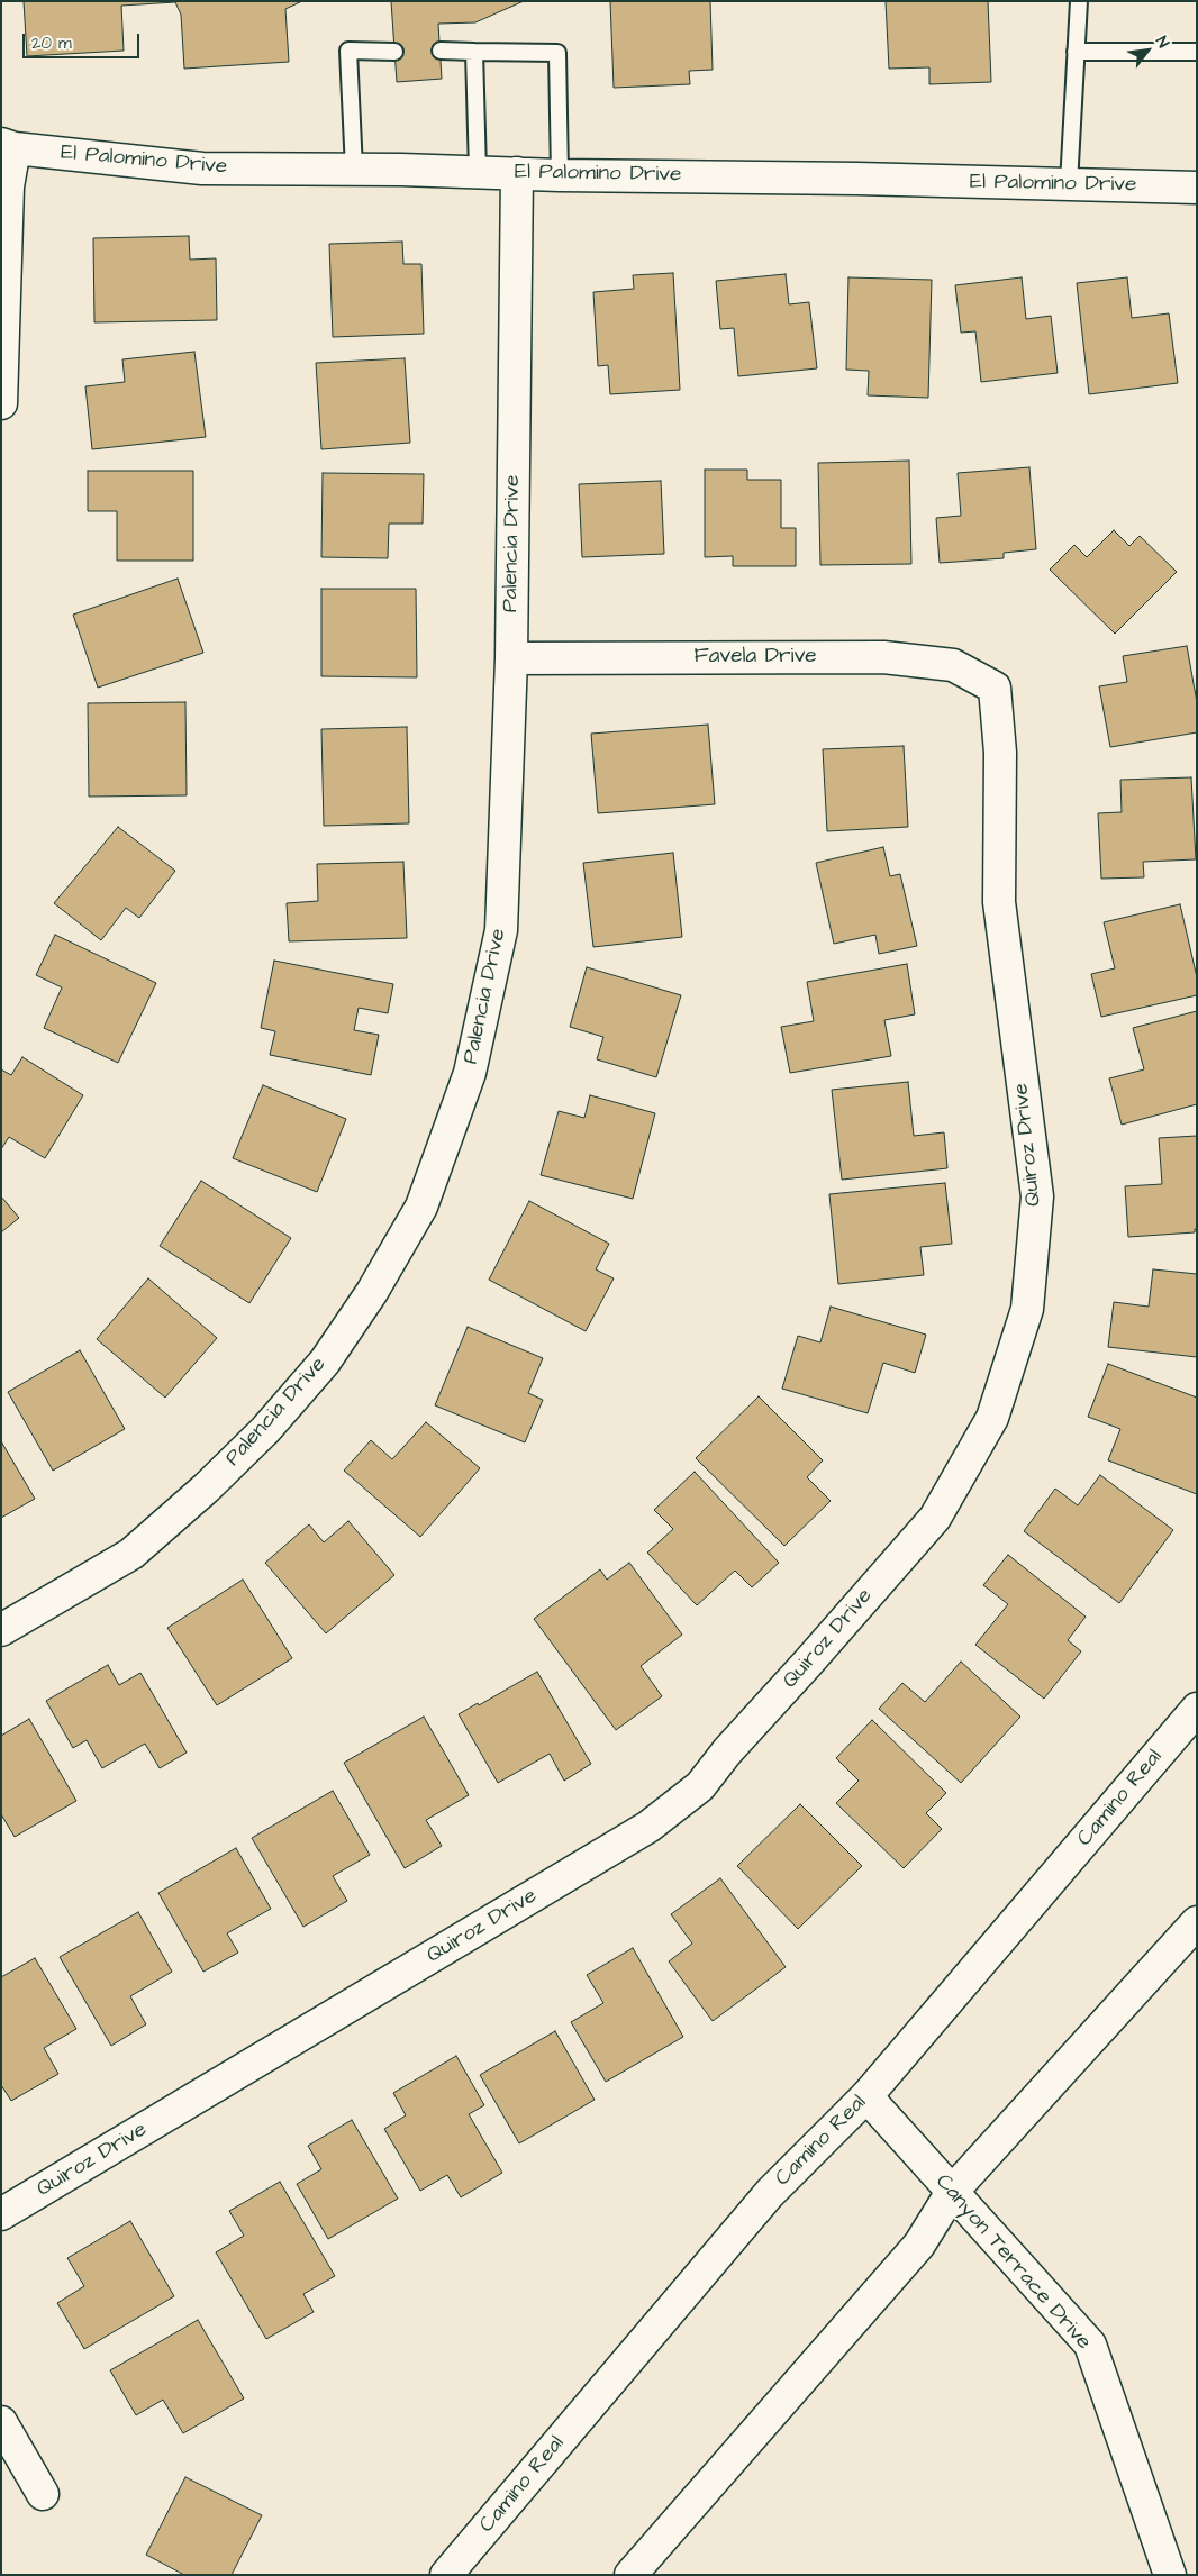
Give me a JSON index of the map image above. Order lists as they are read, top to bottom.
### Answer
{
  "streets": {
    "street": [
      "El Palomino Drive",
      "Palencia Drive",
      "Favela Drive",
      "Quiroz Drive",
      "Camino Real",
      "Canyon Terrace Drive"
    ]
  },
  "crossings": [
    ["El Palomino Drive", "Palencia Drive"],
    ["Palencia Drive", "Favela Drive"],
    ["Favela Drive", "Quiroz Drive"],
    ["Camino Real", "Canyon Terrace Drive"]
  ],
  "scale_bar": "20 m",
  "north": "top right"
}
